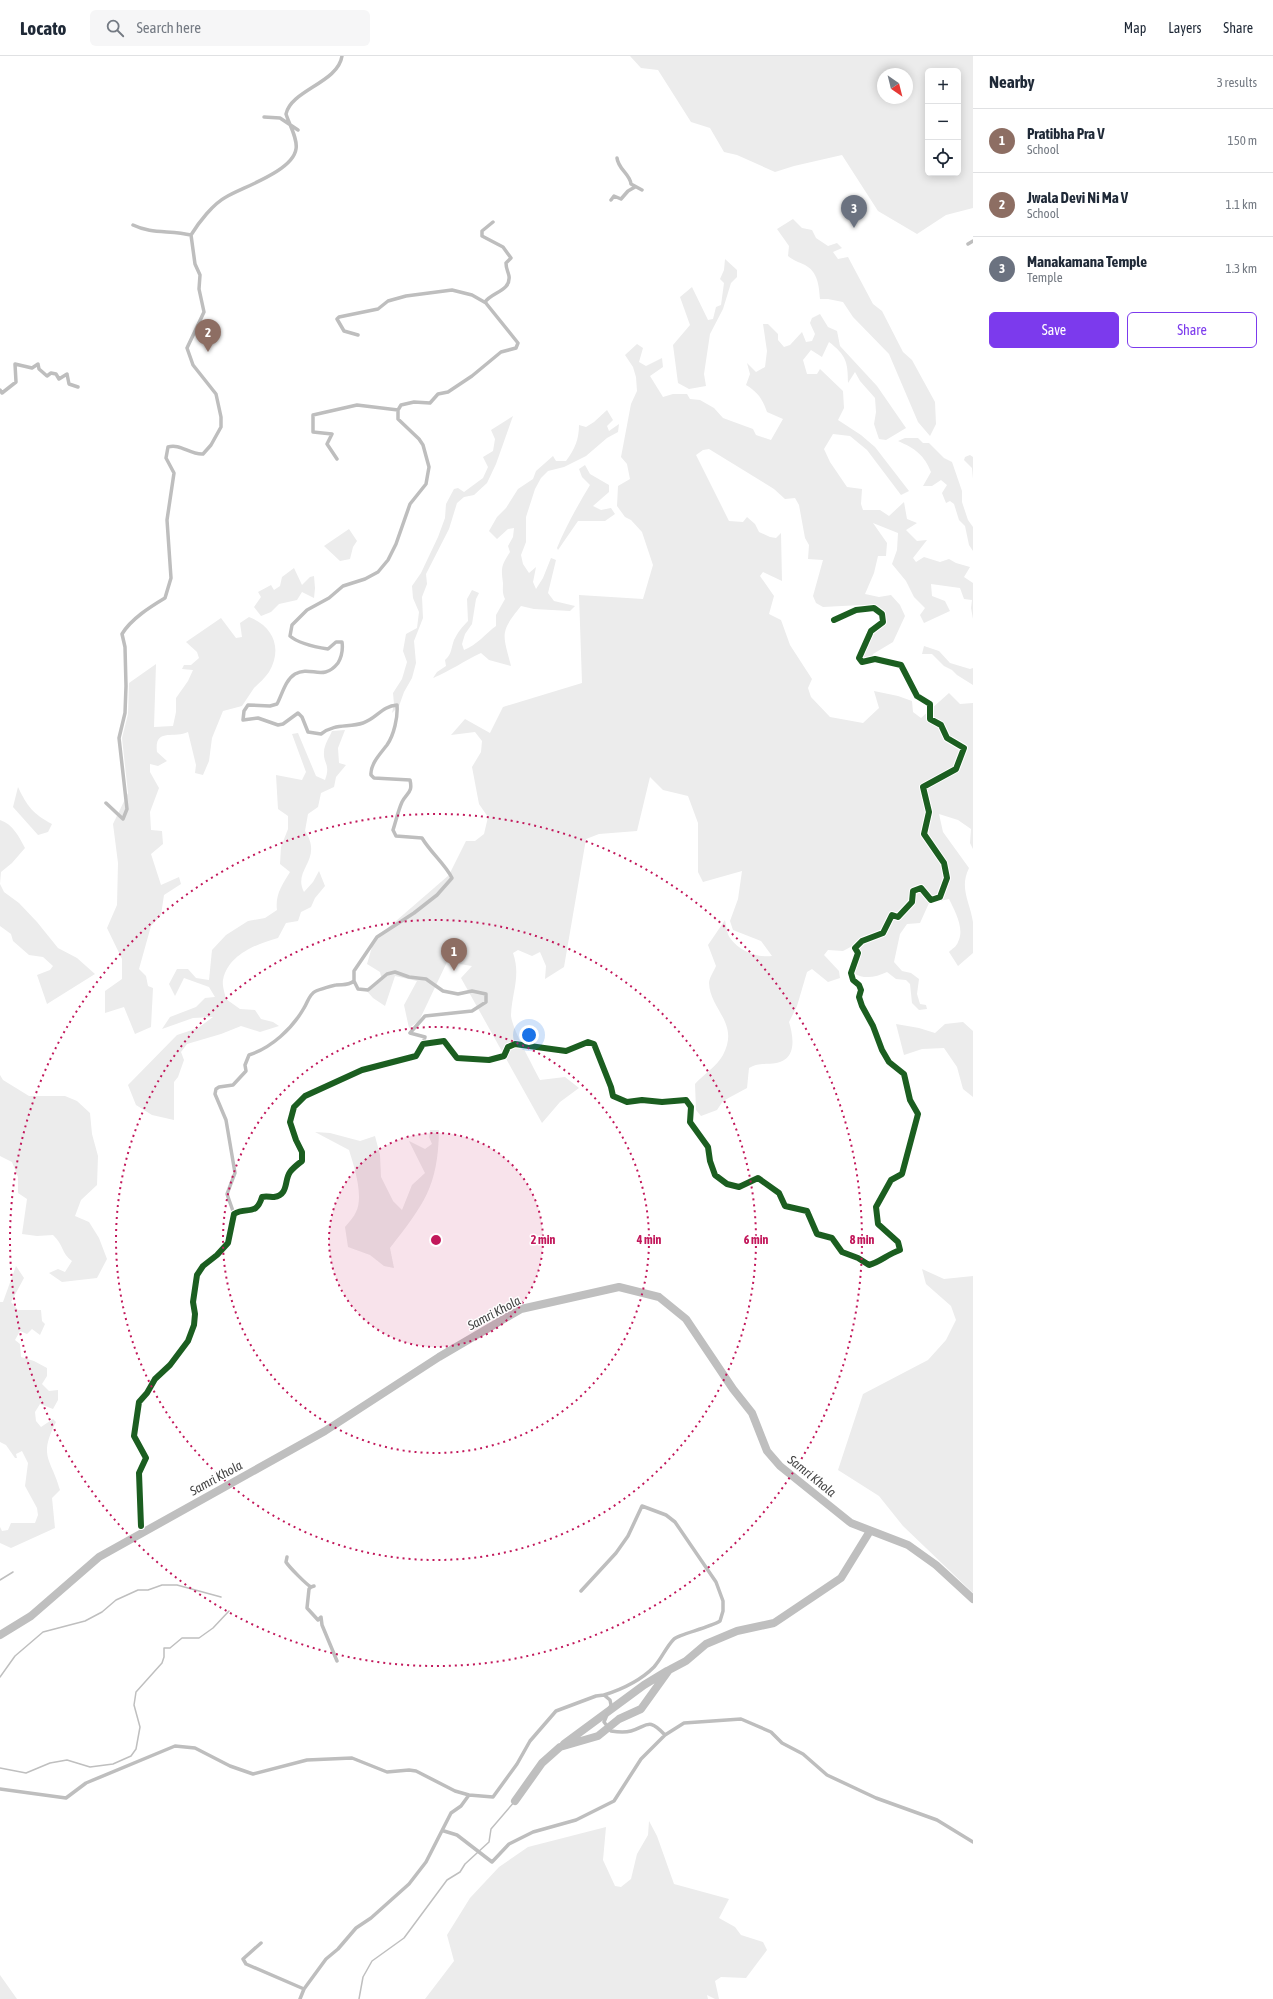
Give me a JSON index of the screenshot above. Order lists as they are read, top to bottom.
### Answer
{
  "water": ["Samri Khola"],
  "north": "bottom right",
  "page": {
    "header": "Locato",
    "search": "Search here",
    "nav": ["Map", "Layers", "Share"],
    "heading": ["Nearby", "3 results"],
    "map_buttons": ["+", "−"],
    "list": [
      {
        "mark": "1",
        "name": "Pratibha Pra V",
        "note": "School",
        "value": "150 m"
      },
      {
        "mark": "2",
        "name": "Jwala Devi Ni Ma V",
        "note": "School",
        "value": "1.1 km"
      },
      {
        "mark": "3",
        "name": "Manakamana Temple",
        "note": "Temple",
        "value": "1.3 km"
      }
    ],
    "pins": ["3", "2", "1"],
    "buttons": ["Save", "Share"]
  },
  "rings": [
    "2 min",
    "4 min",
    "6 min",
    "8 min"
  ]
}
